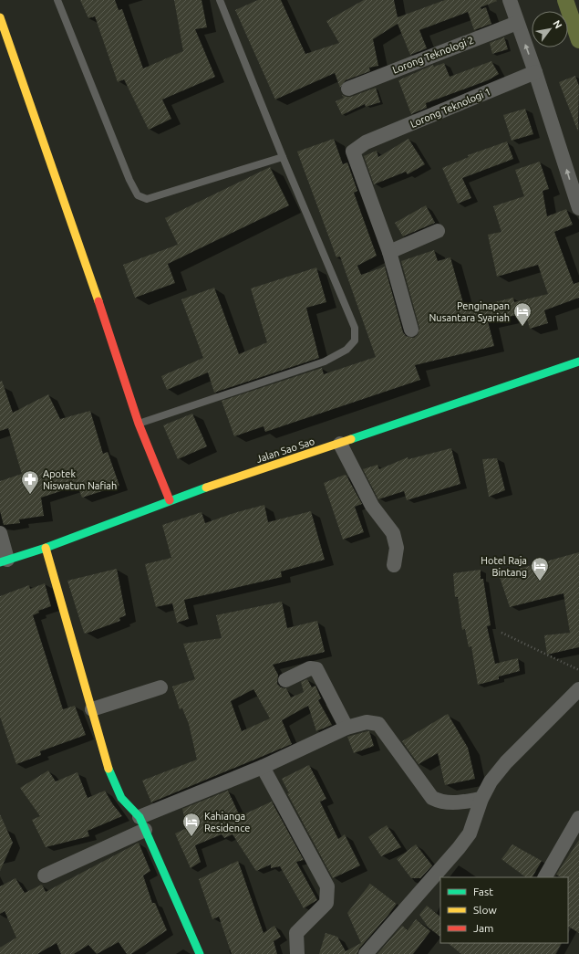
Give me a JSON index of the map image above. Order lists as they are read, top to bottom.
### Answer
{
  "streets": {
    "street": ["Lorong Teknologi 2", "Lorong Teknologi 1", "Jalan Sao Sao"]
  },
  "places": {
    "hotel": ["Penginapan Nusantara Syariah", "Hotel Raja Bintang", "Kahianga Residence"],
    "pharmacy": ["Apotek Niswatun Nafiah"]
  },
  "legend": ["Fast", "Slow", "Jam"],
  "north": "top right"
}
